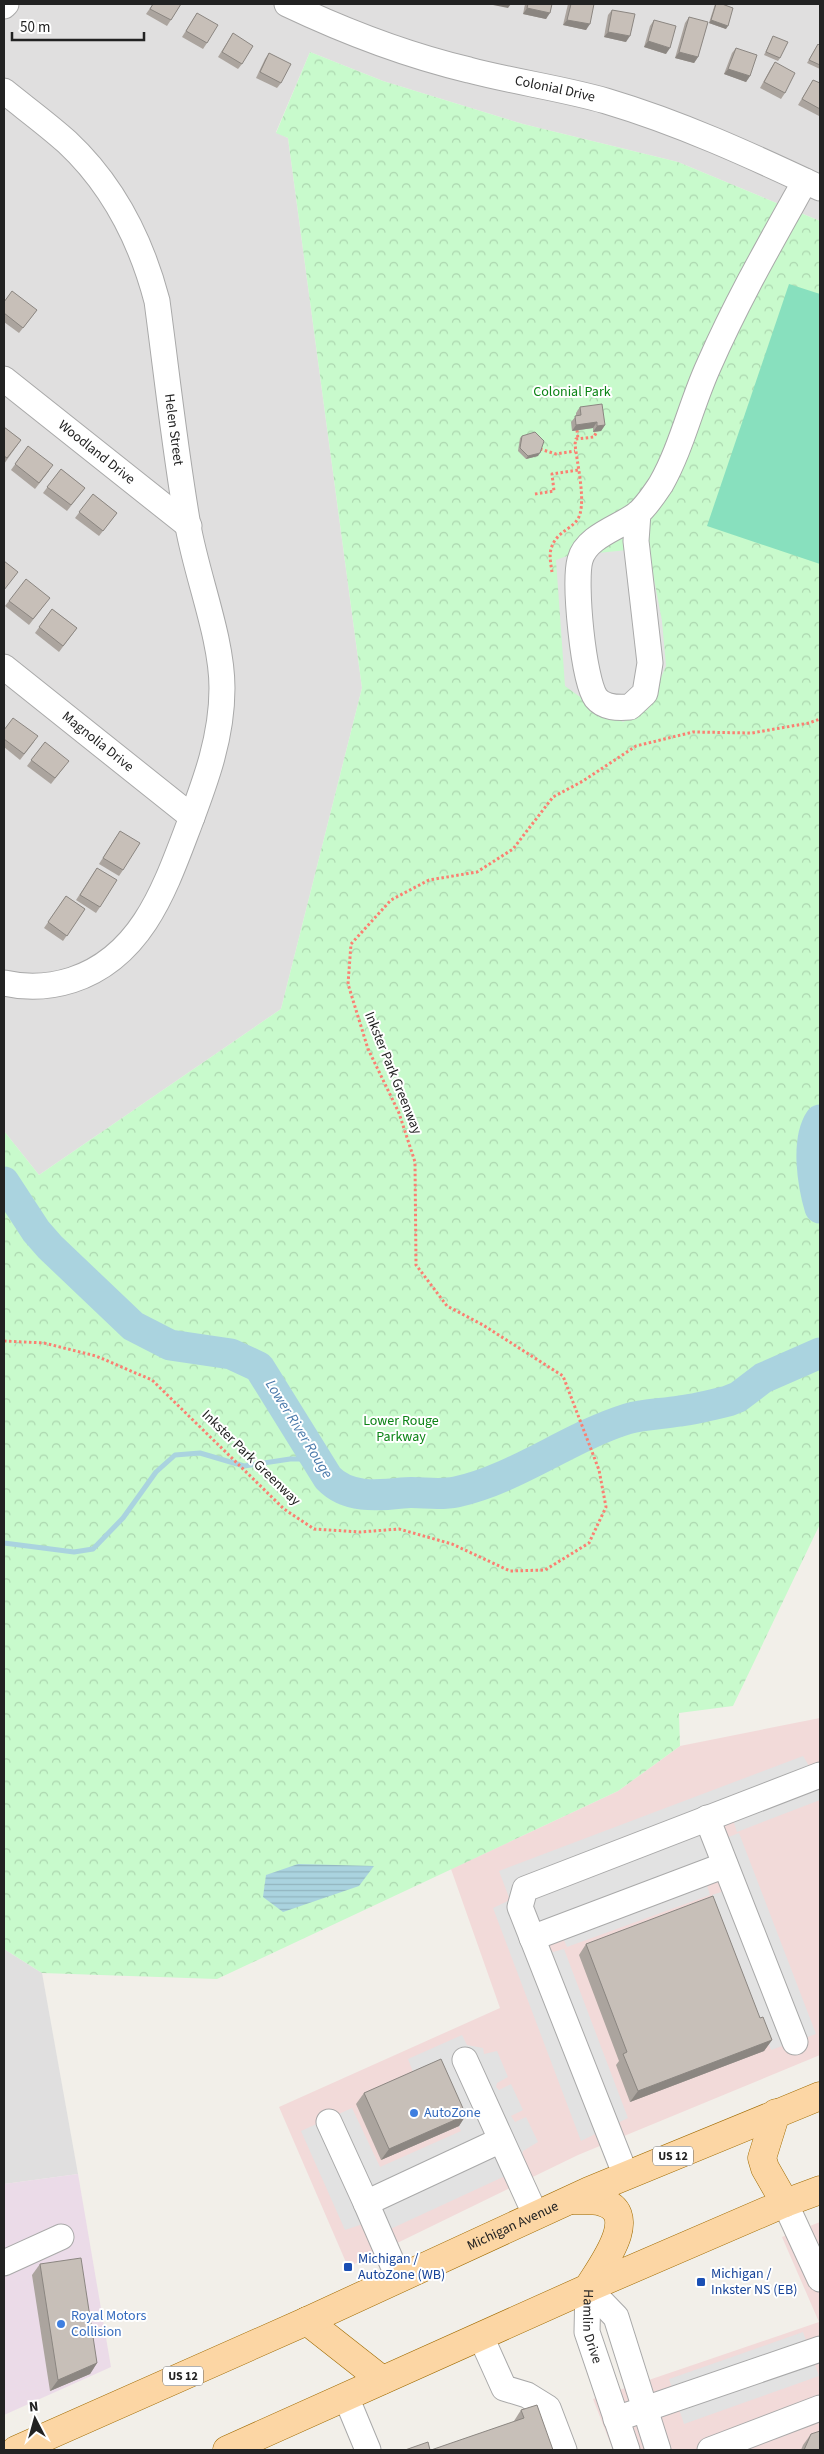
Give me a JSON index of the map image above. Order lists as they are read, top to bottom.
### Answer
{
  "streets": {
    "main road": ["US 12", "Michigan Avenue"],
    "street": [
      "Colonial Drive",
      "Helen Street",
      "Woodland Drive",
      "Magnolia Drive",
      "Hamlin Drive"
    ],
    "path": ["Inkster Park Greenway"]
  },
  "crossings": [
    ["Helen Street", "Woodland Drive"],
    ["Helen Street", "Magnolia Drive"]
  ],
  "water": ["Lower River Rouge"],
  "parks": ["Colonial Park", "Lower Rouge Parkway"],
  "places": {
    "other": ["AutoZone", "Royal Motors Collision"],
    "transit": ["Michigan / AutoZone (WB)", "Michigan / Inkster NS (EB)"]
  },
  "scale_bar": "50 m",
  "north": "top"
}
